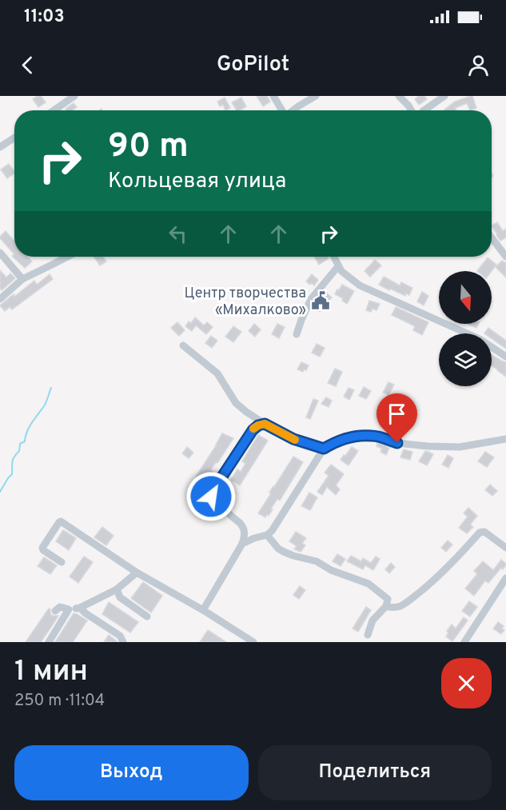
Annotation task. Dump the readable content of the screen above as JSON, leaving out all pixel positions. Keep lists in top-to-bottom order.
{
  "places": {
    "public building": ["Центр творчества «Михалково»"]
  },
  "north": "bottom",
  "page": {
    "status": "11:03",
    "header": "GoPilot",
    "turn": ["90 m", "Кольцевая улица"],
    "heading": ["1 мин", "250 m · 11:04"],
    "buttons": ["Выход", "Поделиться"]
  }
}
